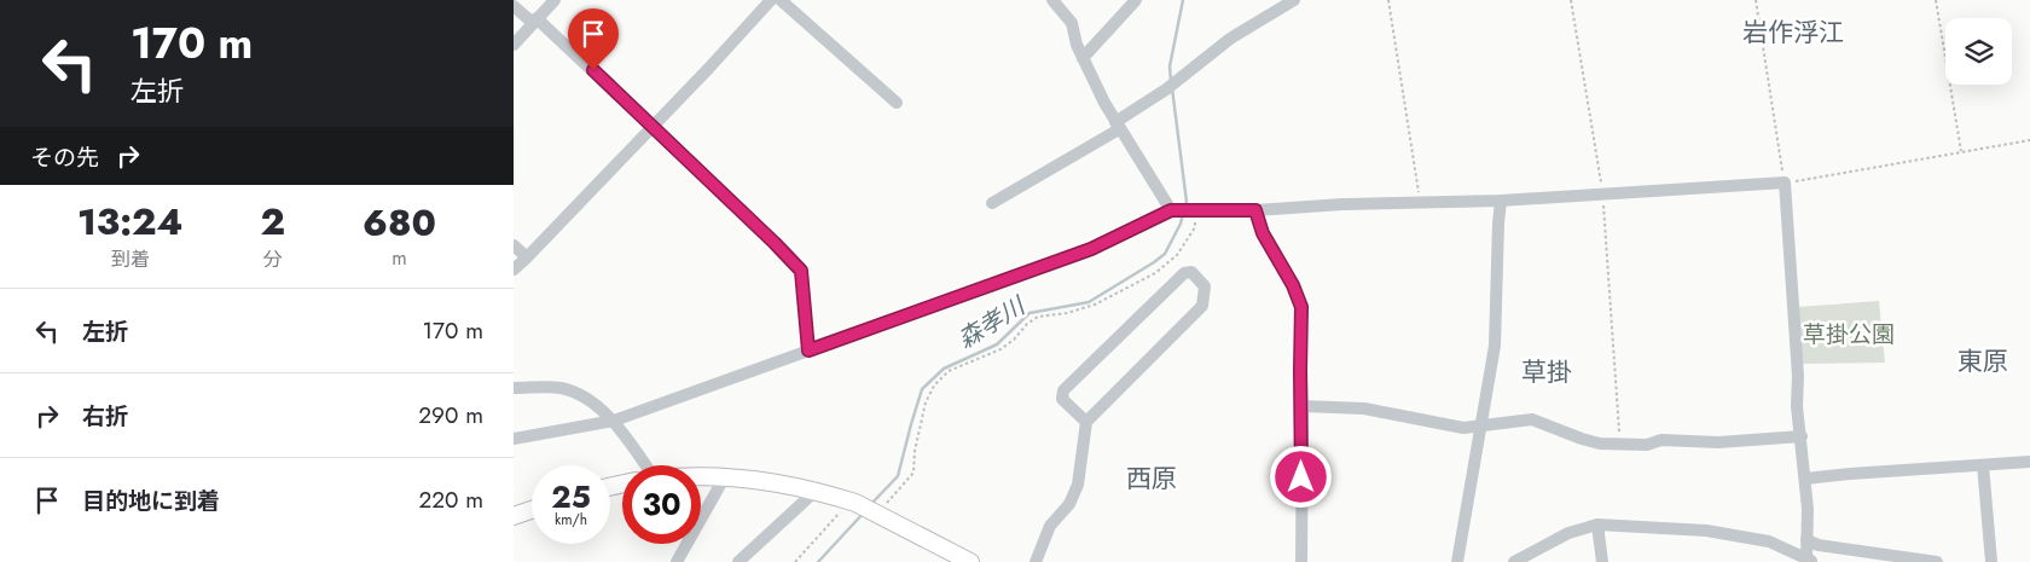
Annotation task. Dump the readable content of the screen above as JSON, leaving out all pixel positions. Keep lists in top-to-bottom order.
{
  "districts": [
    "岩作浮江",
    "東原",
    "草掛",
    "西原"
  ],
  "water": ["森孝川"],
  "parks": ["草掛公園"],
  "page": {
    "turn": ["170 m", "左折"],
    "then": "その先",
    "eta": [
      "13:24",
      "到着",
      "2",
      "分",
      "680",
      "m"
    ],
    "list": [
      {
        "name": "左折",
        "value": "170 m"
      },
      {
        "name": "右折",
        "value": "290 m"
      },
      {
        "name": "目的地に到着",
        "value": "220 m"
      }
    ],
    "speed": "25 km/h",
    "limit": "30"
  }
}
